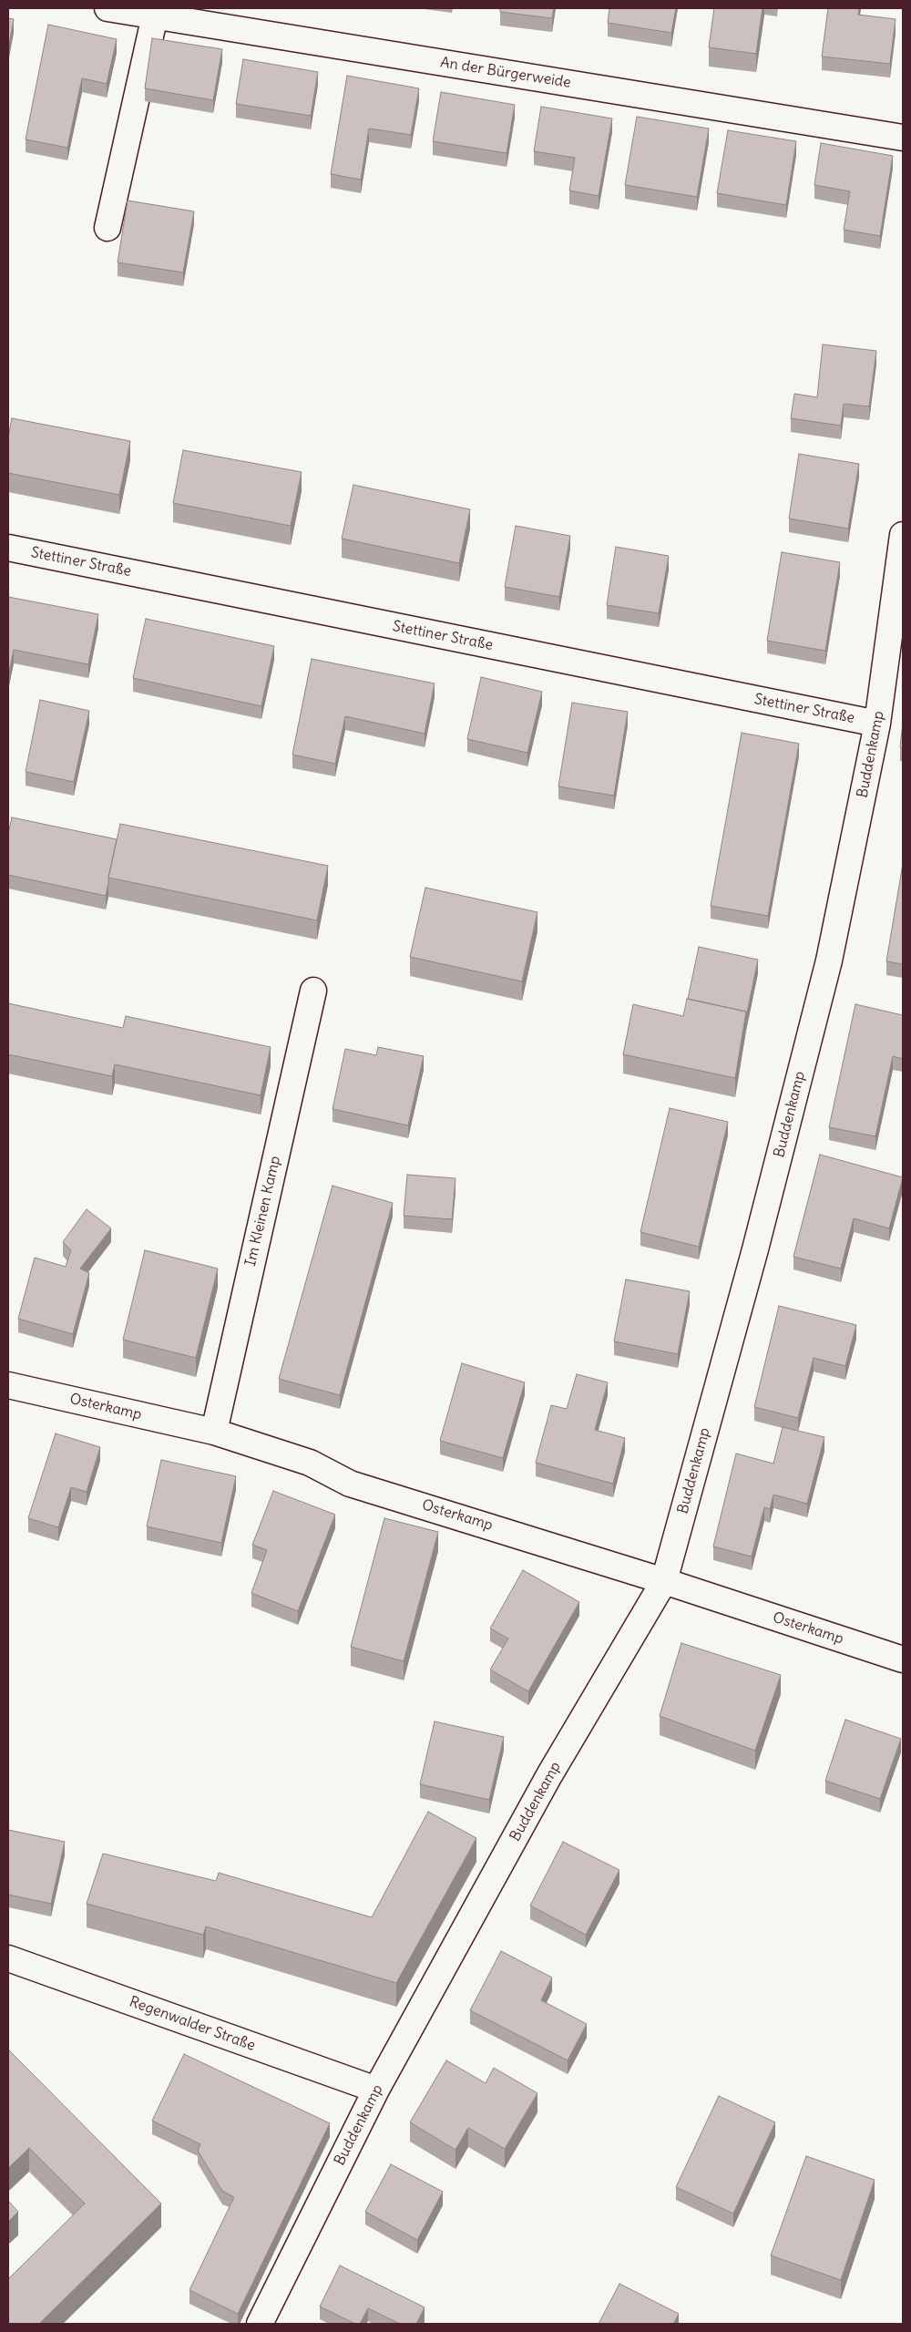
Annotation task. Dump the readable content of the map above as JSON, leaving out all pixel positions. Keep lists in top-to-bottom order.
{
  "streets": {
    "street": [
      "An der Bürgerweide",
      "Stettiner Straße",
      "Buddenkamp",
      "Im Kleinen Kamp",
      "Osterkamp",
      "Regenwalder Straße"
    ]
  },
  "crossings": [
    ["Stettiner Straße", "Buddenkamp"],
    ["Buddenkamp", "Osterkamp"],
    ["Buddenkamp", "Regenwalder Straße"],
    ["Im Kleinen Kamp", "Osterkamp"]
  ]
}
